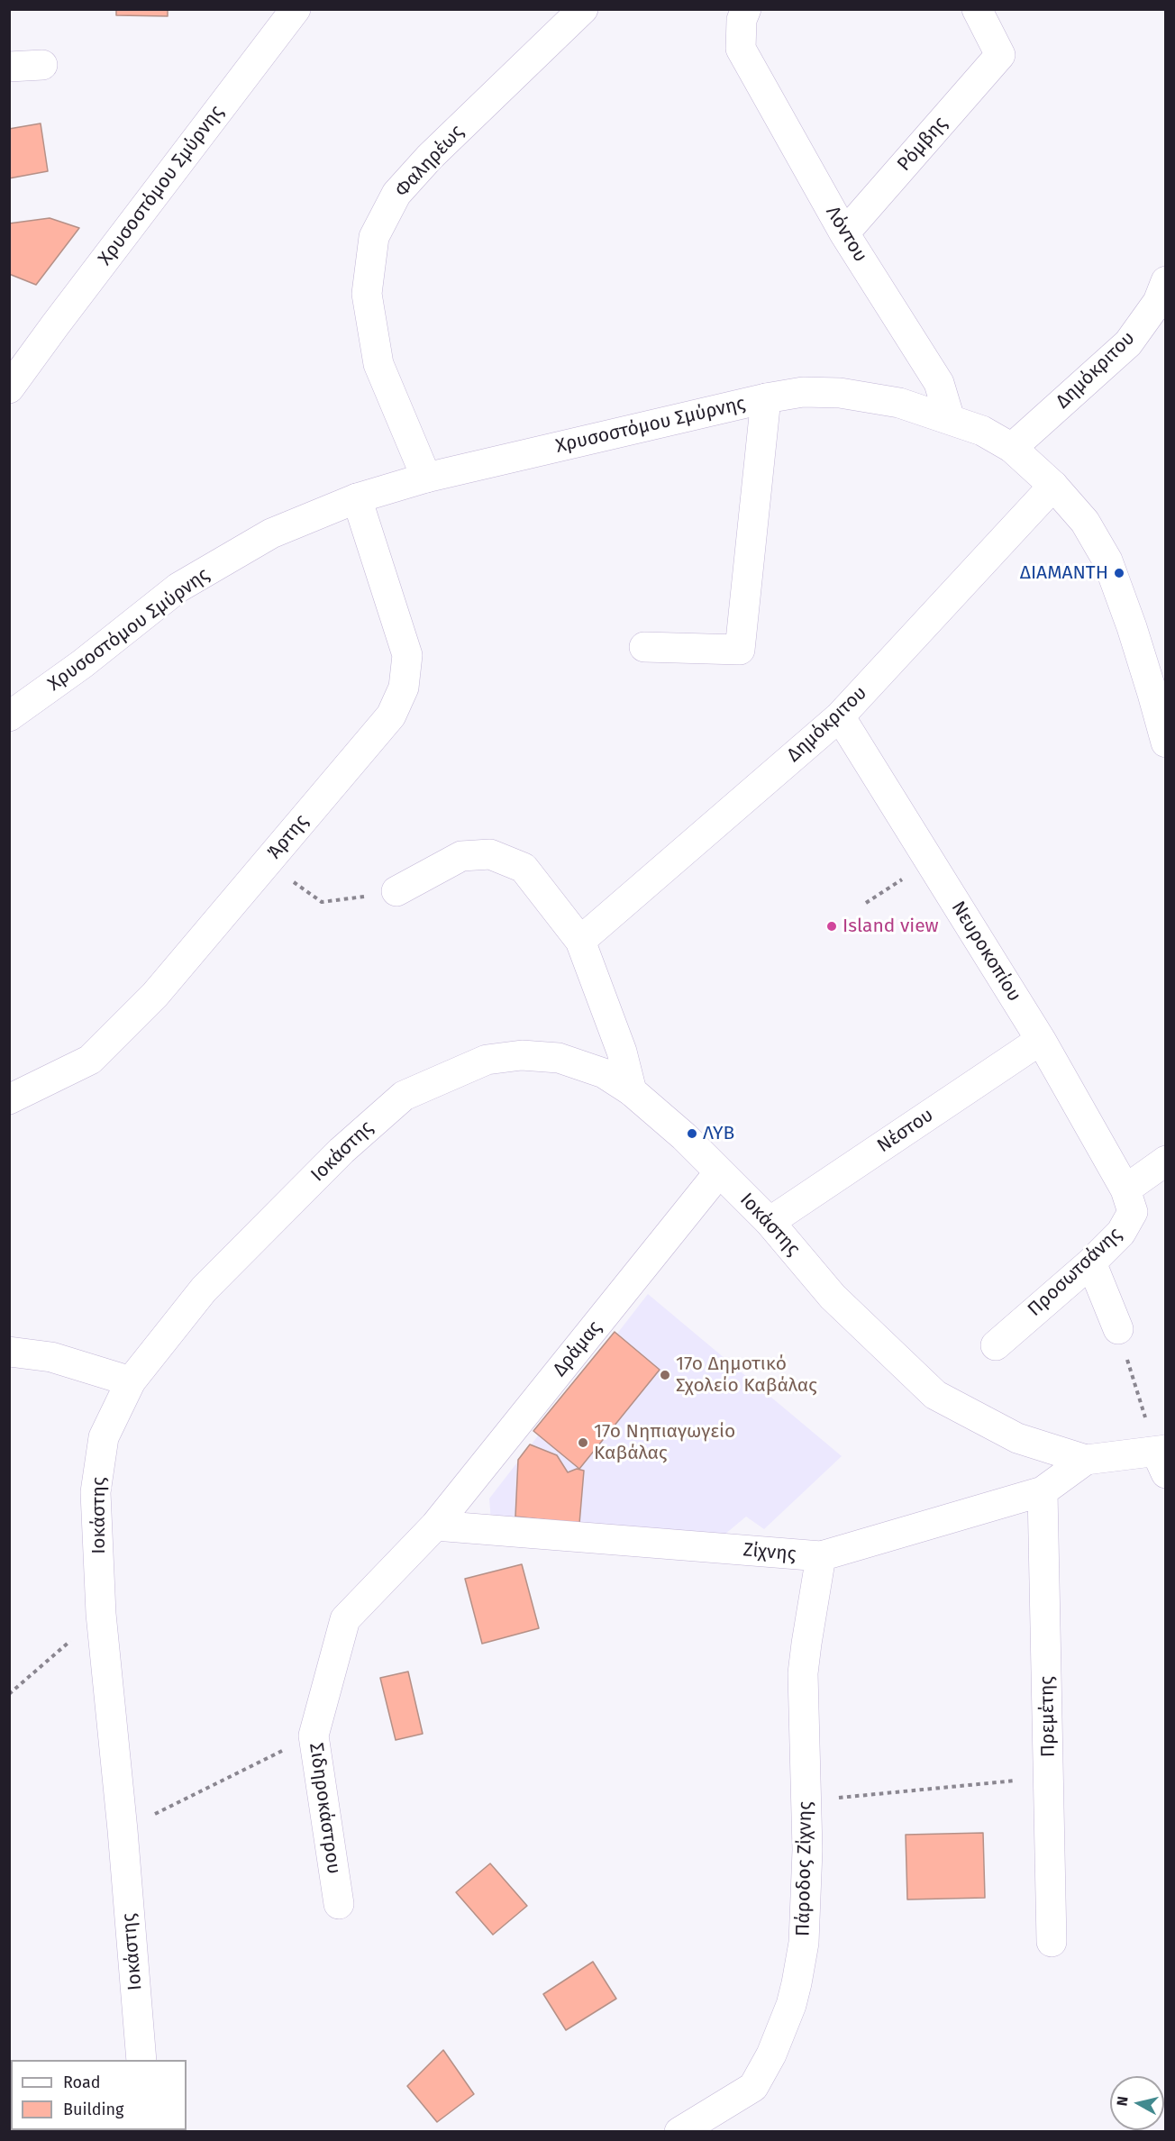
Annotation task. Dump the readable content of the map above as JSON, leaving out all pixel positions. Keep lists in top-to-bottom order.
{
  "streets": {
    "street": [
      "Ρόμβης",
      "Φαληρέως",
      "Χρυσοστόμου Σμύρνης",
      "Λόντου",
      "Δημόκριτου",
      "Άρτης",
      "Νευροκοπίου",
      "Νέστου",
      "Ιοκάστης",
      "Προσωτσάνης",
      "Δράμας",
      "Ζίχνης",
      "Πρεμέτης",
      "Σιδηροκάστρου",
      "Πάροδος Ζίχνης"
    ]
  },
  "crossings": [
    ["Ρόμβης", "Λόντου"],
    ["Φαληρέως", "Χρυσοστόμου Σμύρνης"],
    ["Χρυσοστόμου Σμύρνης", "Λόντου"],
    ["Χρυσοστόμου Σμύρνης", "Δημόκριτου"],
    ["Χρυσοστόμου Σμύρνης", "Άρτης"],
    ["Δημόκριτου", "Νευροκοπίου"],
    ["Νευροκοπίου", "Νέστου"],
    ["Νευροκοπίου", "Προσωτσάνης"],
    ["Νέστου", "Ιοκάστης"],
    ["Ιοκάστης", "Δράμας"],
    ["Ιοκάστης", "Ζίχνης"],
    ["Δράμας", "Ζίχνης"],
    ["Δράμας", "Σιδηροκάστρου"],
    ["Ζίχνης", "Πρεμέτης"],
    ["Ζίχνης", "Σιδηροκάστρου"],
    ["Ζίχνης", "Πάροδος Ζίχνης"]
  ],
  "places": [
    "ΔΙΑΜΑΝΤΗ",
    "Island view",
    "ΛΥΒ",
    "17ο Δημοτικό Σχολείο Καβάλας",
    "17ο Νηπιαγωγείο Καβάλας"
  ],
  "legend": ["Road", "Building"],
  "north": "left"
}
